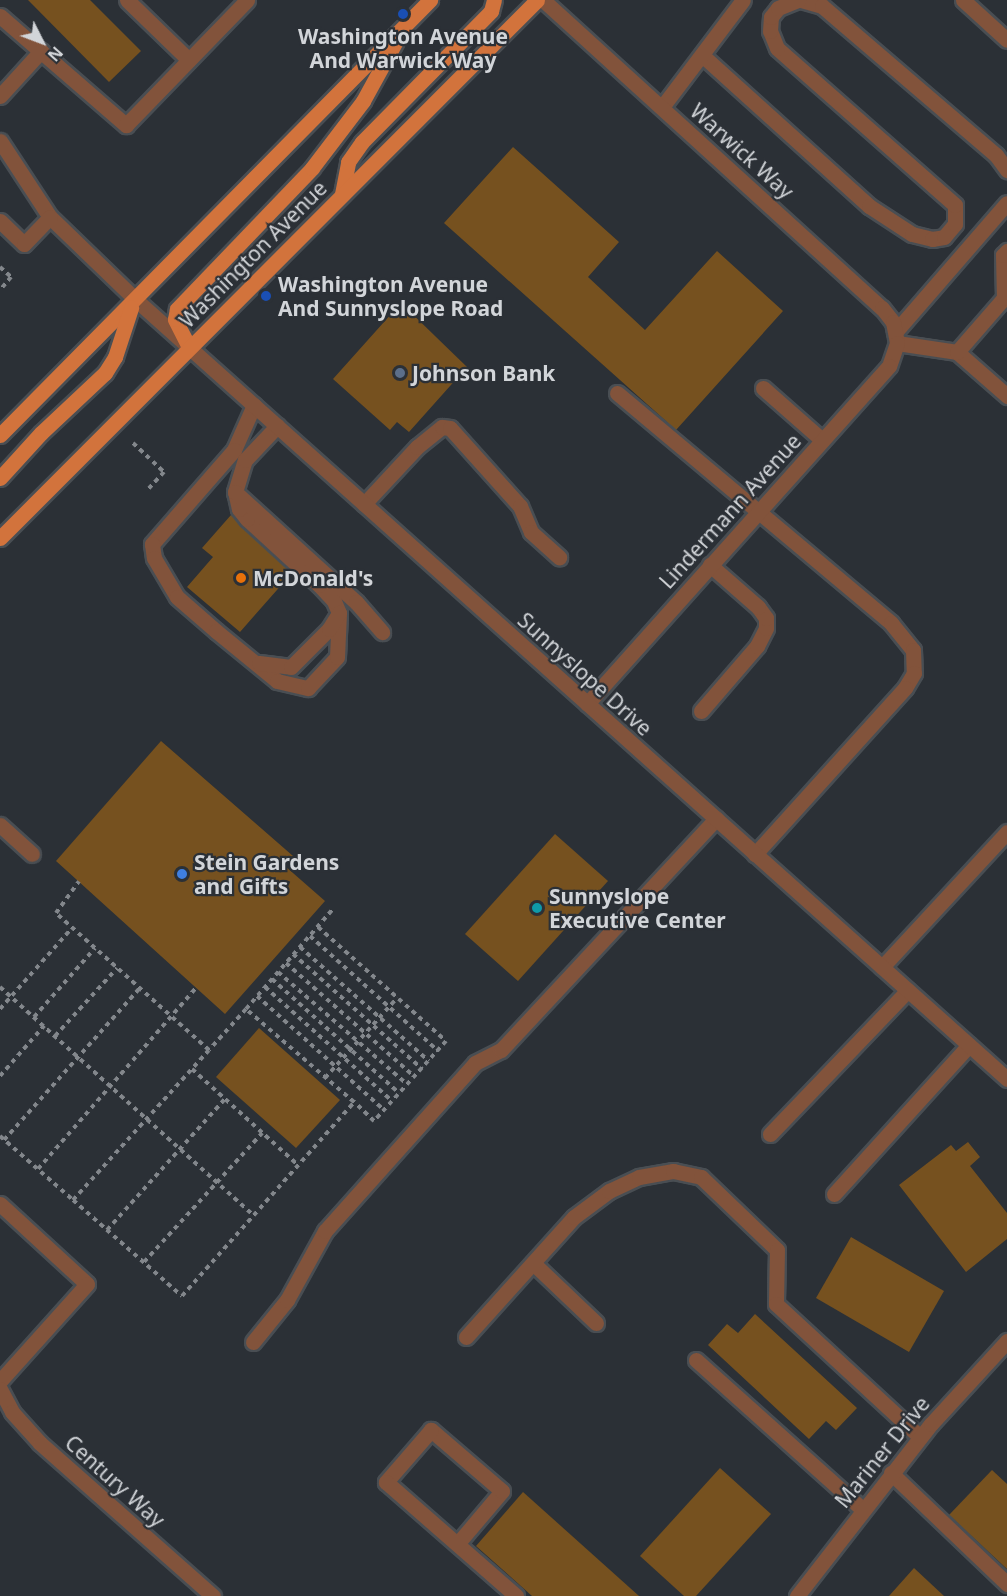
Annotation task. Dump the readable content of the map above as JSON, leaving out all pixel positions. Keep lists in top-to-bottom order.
{
  "streets": {
    "main road": ["Washington Avenue"],
    "street": [
      "Warwick Way",
      "Lindermann Avenue",
      "Sunnyslope Drive",
      "Mariner Drive",
      "Century Way"
    ]
  },
  "crossings": [
    ["Warwick Way", "Lindermann Avenue"],
    ["Washington Avenue", "Sunnyslope Drive"],
    ["Lindermann Avenue", "Sunnyslope Drive"]
  ],
  "places": [
    "Washington Avenue And Warwick Way",
    "Washington Avenue And Sunnyslope Road",
    "Johnson Bank",
    "McDonald's",
    "Stein Gardens and Gifts",
    "Sunnyslope Executive Center"
  ],
  "north": "bottom right"
}
